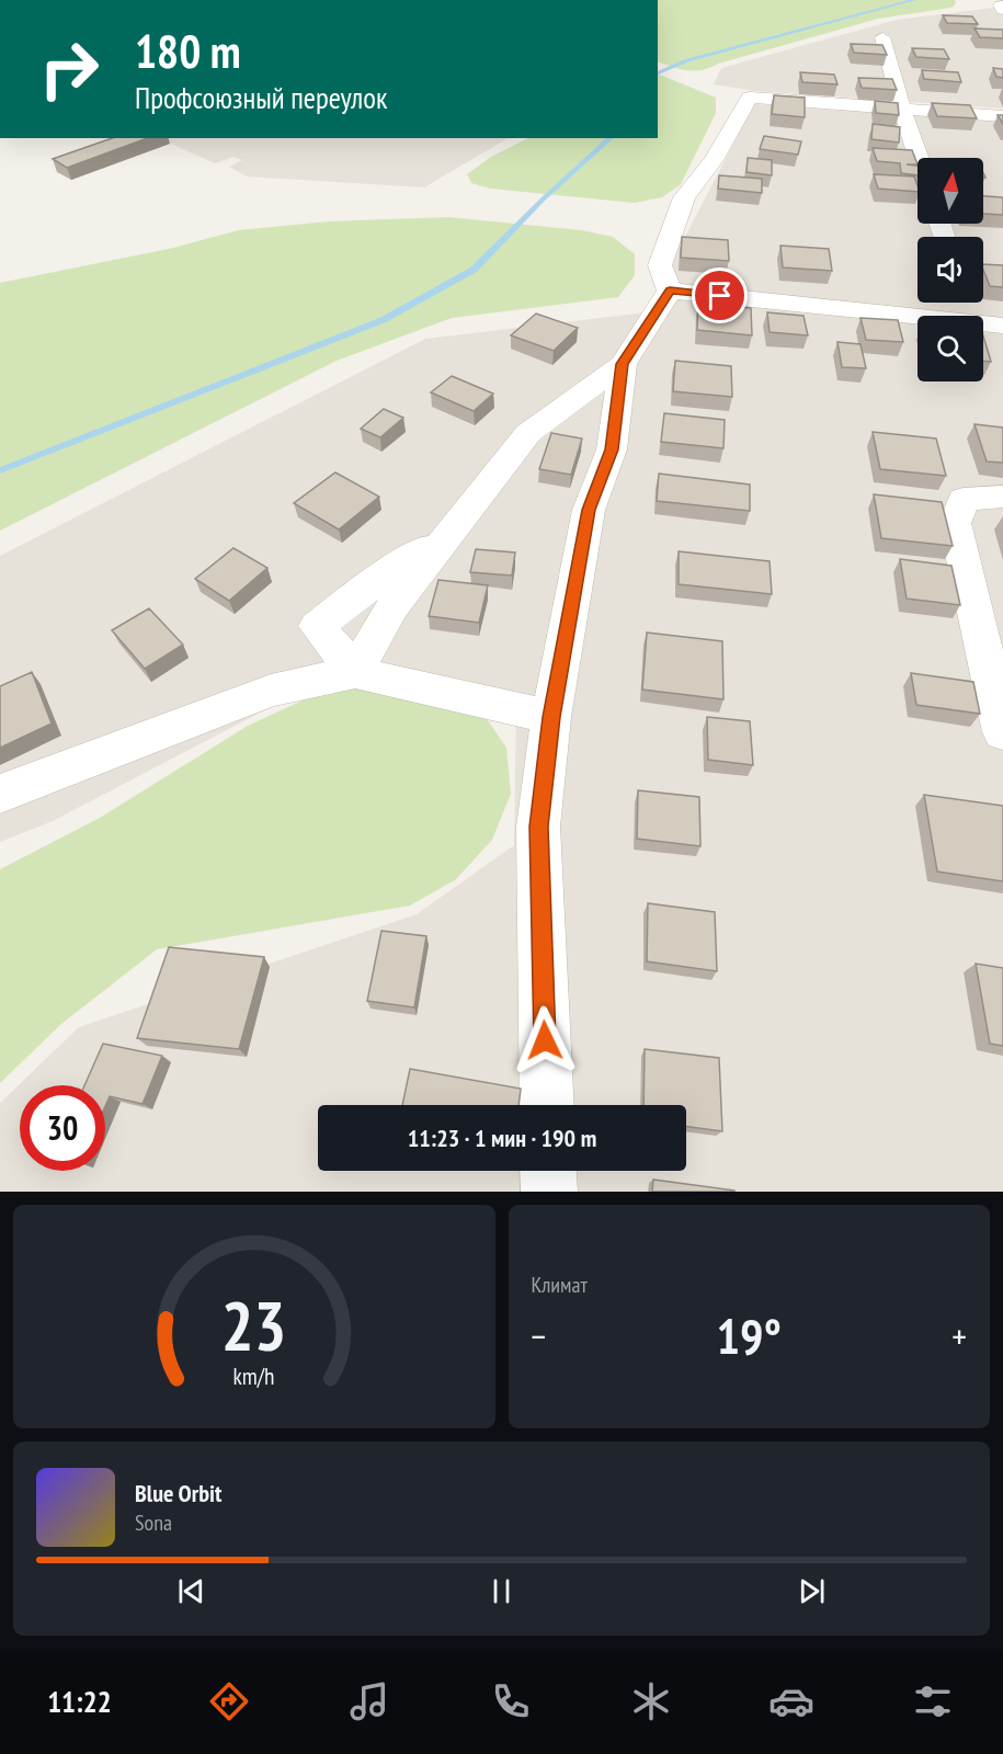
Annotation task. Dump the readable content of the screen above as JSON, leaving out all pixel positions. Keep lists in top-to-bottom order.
{
  "north": "top",
  "page": {
    "turn": ["180 m", "Профсоюзный переулок"],
    "limit": "30",
    "trip": "11:23 · 1 мин · 190 m",
    "tile": "Климат",
    "heat": ["−", "19°", "+"],
    "song": ["Blue Orbit", "Sona"],
    "tabs": "11:22",
    "gauge": ["23", "km/h"]
  }
}
